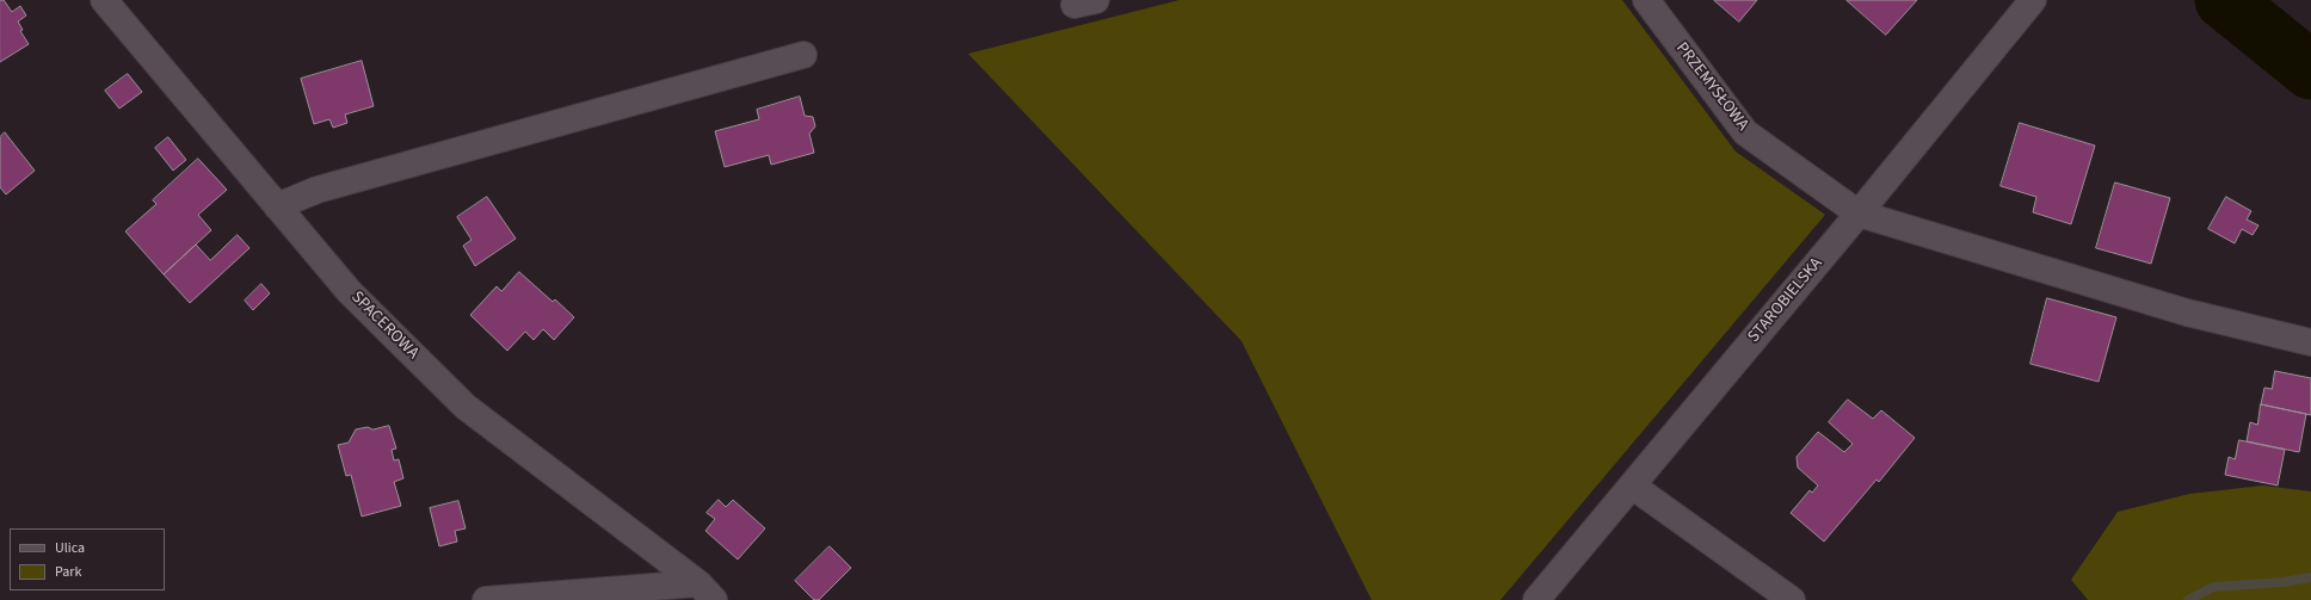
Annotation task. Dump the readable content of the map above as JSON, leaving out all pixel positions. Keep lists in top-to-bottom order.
{
  "streets": {
    "street": ["PRZEMYSŁOWA", "STAROBIELSKA", "SPACEROWA"]
  },
  "crossings": [
    ["PRZEMYSŁOWA", "STAROBIELSKA"]
  ],
  "legend": ["Ulica", "Park"]
}
